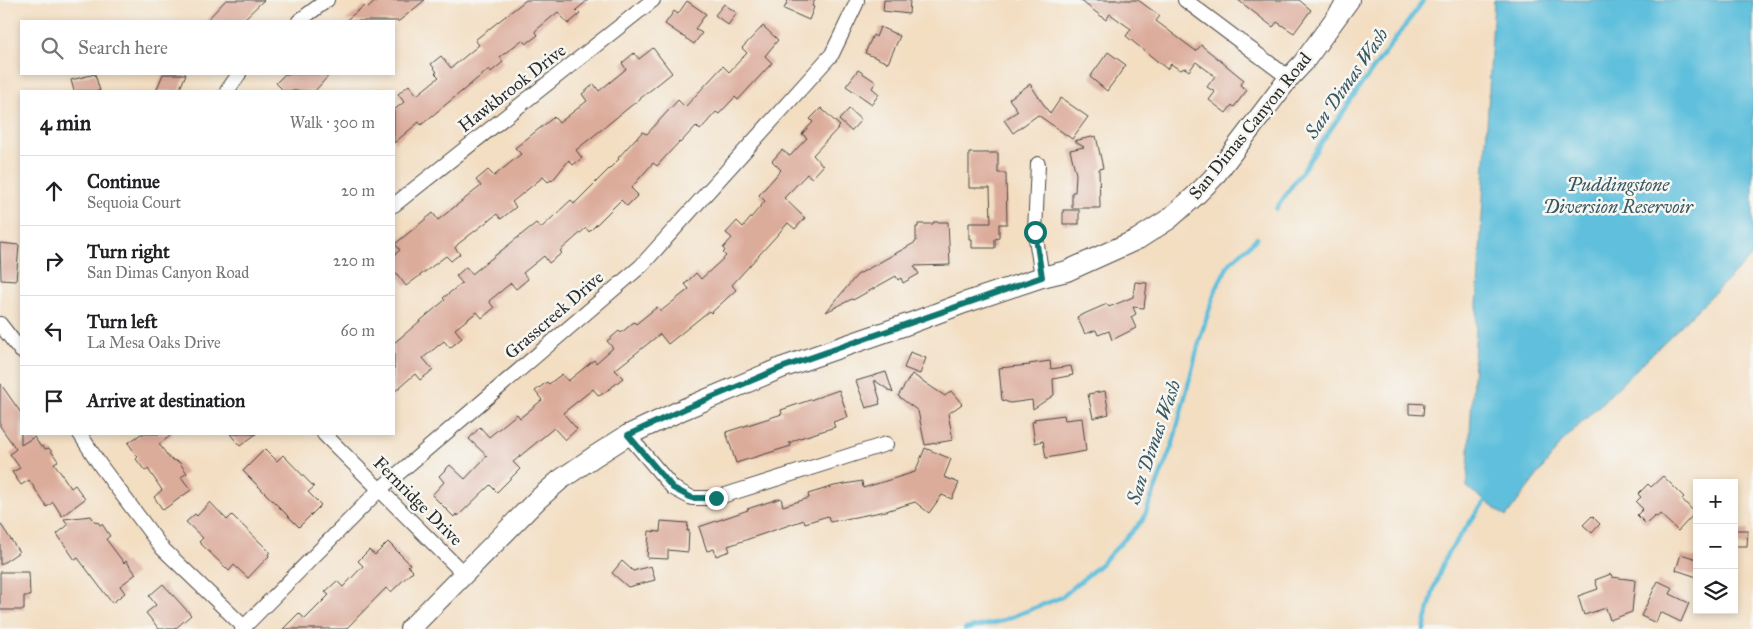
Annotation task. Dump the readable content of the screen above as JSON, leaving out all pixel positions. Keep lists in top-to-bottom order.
{
  "streets": {
    "street": [
      "Hawkbrook Drive",
      "San Dimas Canyon Road",
      "Grasscreek Drive",
      "Fernridge Drive"
    ]
  },
  "crossings": [
    ["San Dimas Canyon Road", "Fernridge Drive"],
    ["Grasscreek Drive", "Fernridge Drive"]
  ],
  "water": ["San Dimas Wash", "Puddingstone Diversion Reservoir"],
  "page": {
    "search": "Search here",
    "heading": ["4 min", "Walk · 300 m"],
    "list": [
      ["Continue", "Sequoia Court", "20 m"],
      ["Turn right", "San Dimas Canyon Road", "220 m"],
      ["Turn left", "La Mesa Oaks Drive", "60 m"],
      "Arrive at destination"
    ],
    "map_buttons": ["+", "−"]
  }
}
